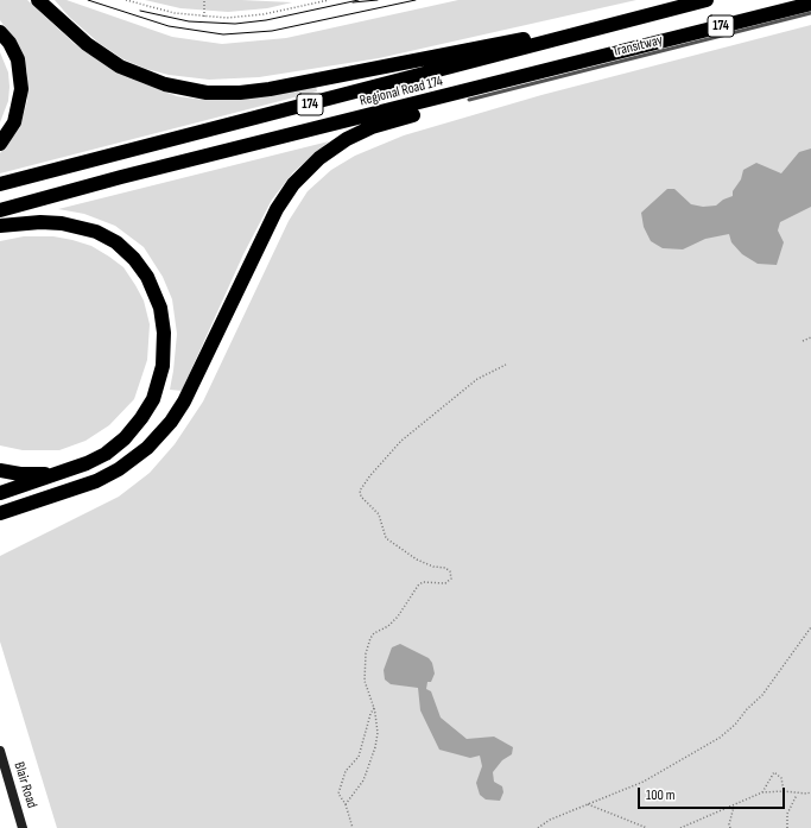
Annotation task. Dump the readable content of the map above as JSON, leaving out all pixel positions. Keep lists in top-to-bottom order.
{
  "streets": {
    "highway": ["174", "Regional Road 174"],
    "main road": ["Blair Road"],
    "lane": ["Transitway"]
  },
  "scale_bar": "100 m"
}
